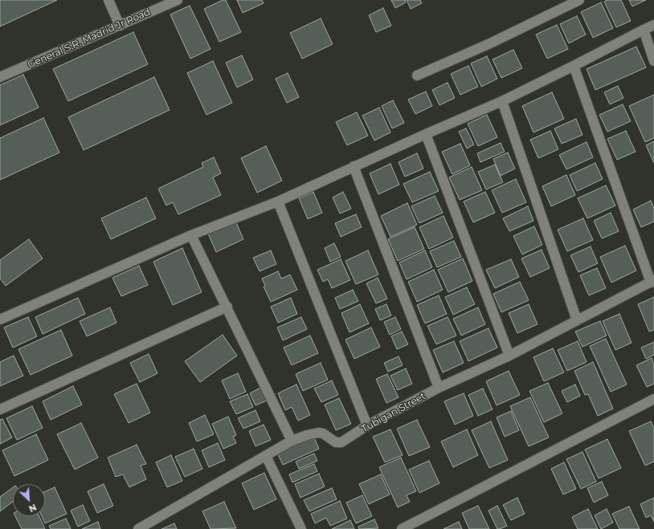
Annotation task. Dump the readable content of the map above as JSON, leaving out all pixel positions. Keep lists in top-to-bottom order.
{
  "streets": {
    "street": ["General S.R. Madrid Jr Road", "Tubigan Street"]
  },
  "north": "bottom right"
}
